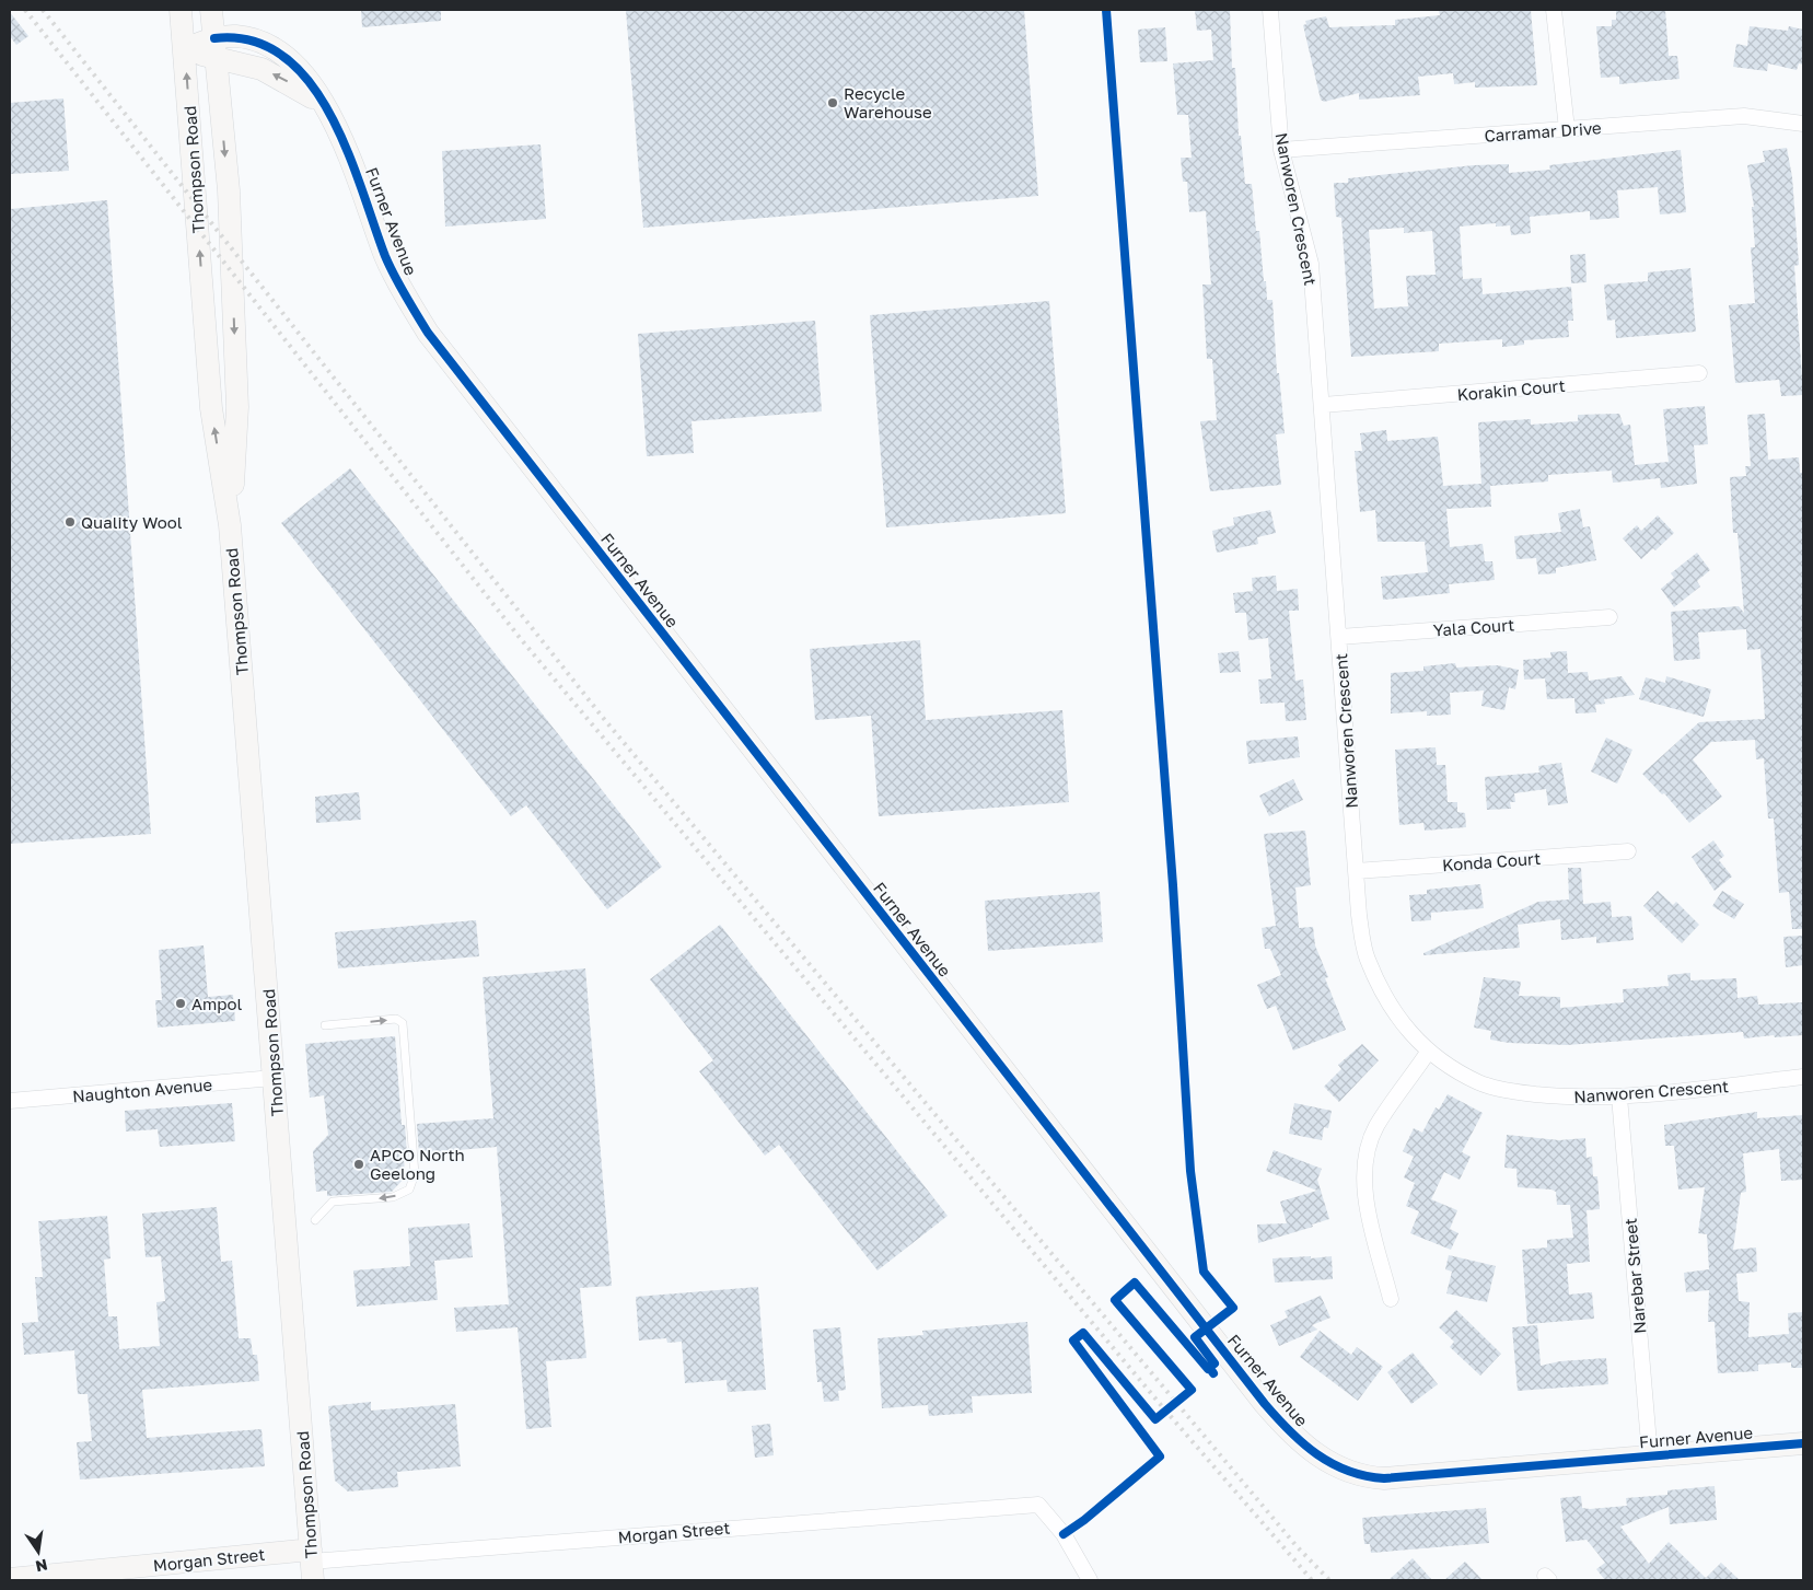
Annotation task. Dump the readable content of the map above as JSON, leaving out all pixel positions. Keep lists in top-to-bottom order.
{
  "streets": {
    "main road": ["Thompson Road", "Furner Avenue", "Morgan Street"],
    "street": [
      "Carramar Drive",
      "Nanworen Crescent",
      "Korakin Court",
      "Yala Court",
      "Konda Court",
      "Naughton Avenue",
      "Narebar Street"
    ]
  },
  "crossings": [
    ["Carramar Drive", "Nanworen Crescent"],
    ["Thompson Road", "Furner Avenue"],
    ["Thompson Road", "Naughton Avenue"],
    ["Thompson Road", "Morgan Street"],
    ["Nanworen Crescent", "Korakin Court"],
    ["Nanworen Crescent", "Yala Court"],
    ["Nanworen Crescent", "Konda Court"],
    ["Nanworen Crescent", "Narebar Street"],
    ["Furner Avenue", "Narebar Street"]
  ],
  "places": [
    "Recycle Warehouse",
    "Quality Wool",
    "Ampol",
    "APCO North Geelong"
  ],
  "north": "bottom"
}
